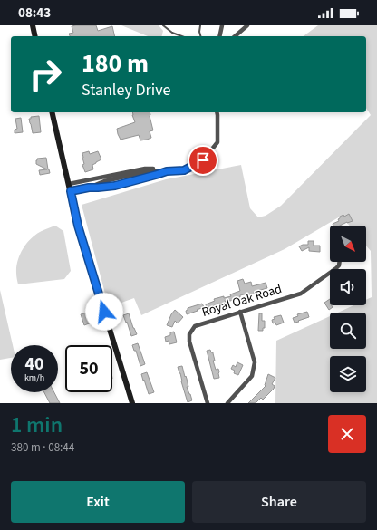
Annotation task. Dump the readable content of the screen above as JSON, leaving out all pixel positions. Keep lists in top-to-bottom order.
{
  "streets": {
    "street": ["Royal Oak Road"]
  },
  "north": "bottom right",
  "page": {
    "status": "08:43",
    "turn": ["180 m", "Stanley Drive"],
    "speed": "40 km/h",
    "limit": "50",
    "heading": ["1 min", "380 m · 08:44"],
    "buttons": ["Exit", "Share"]
  }
}
